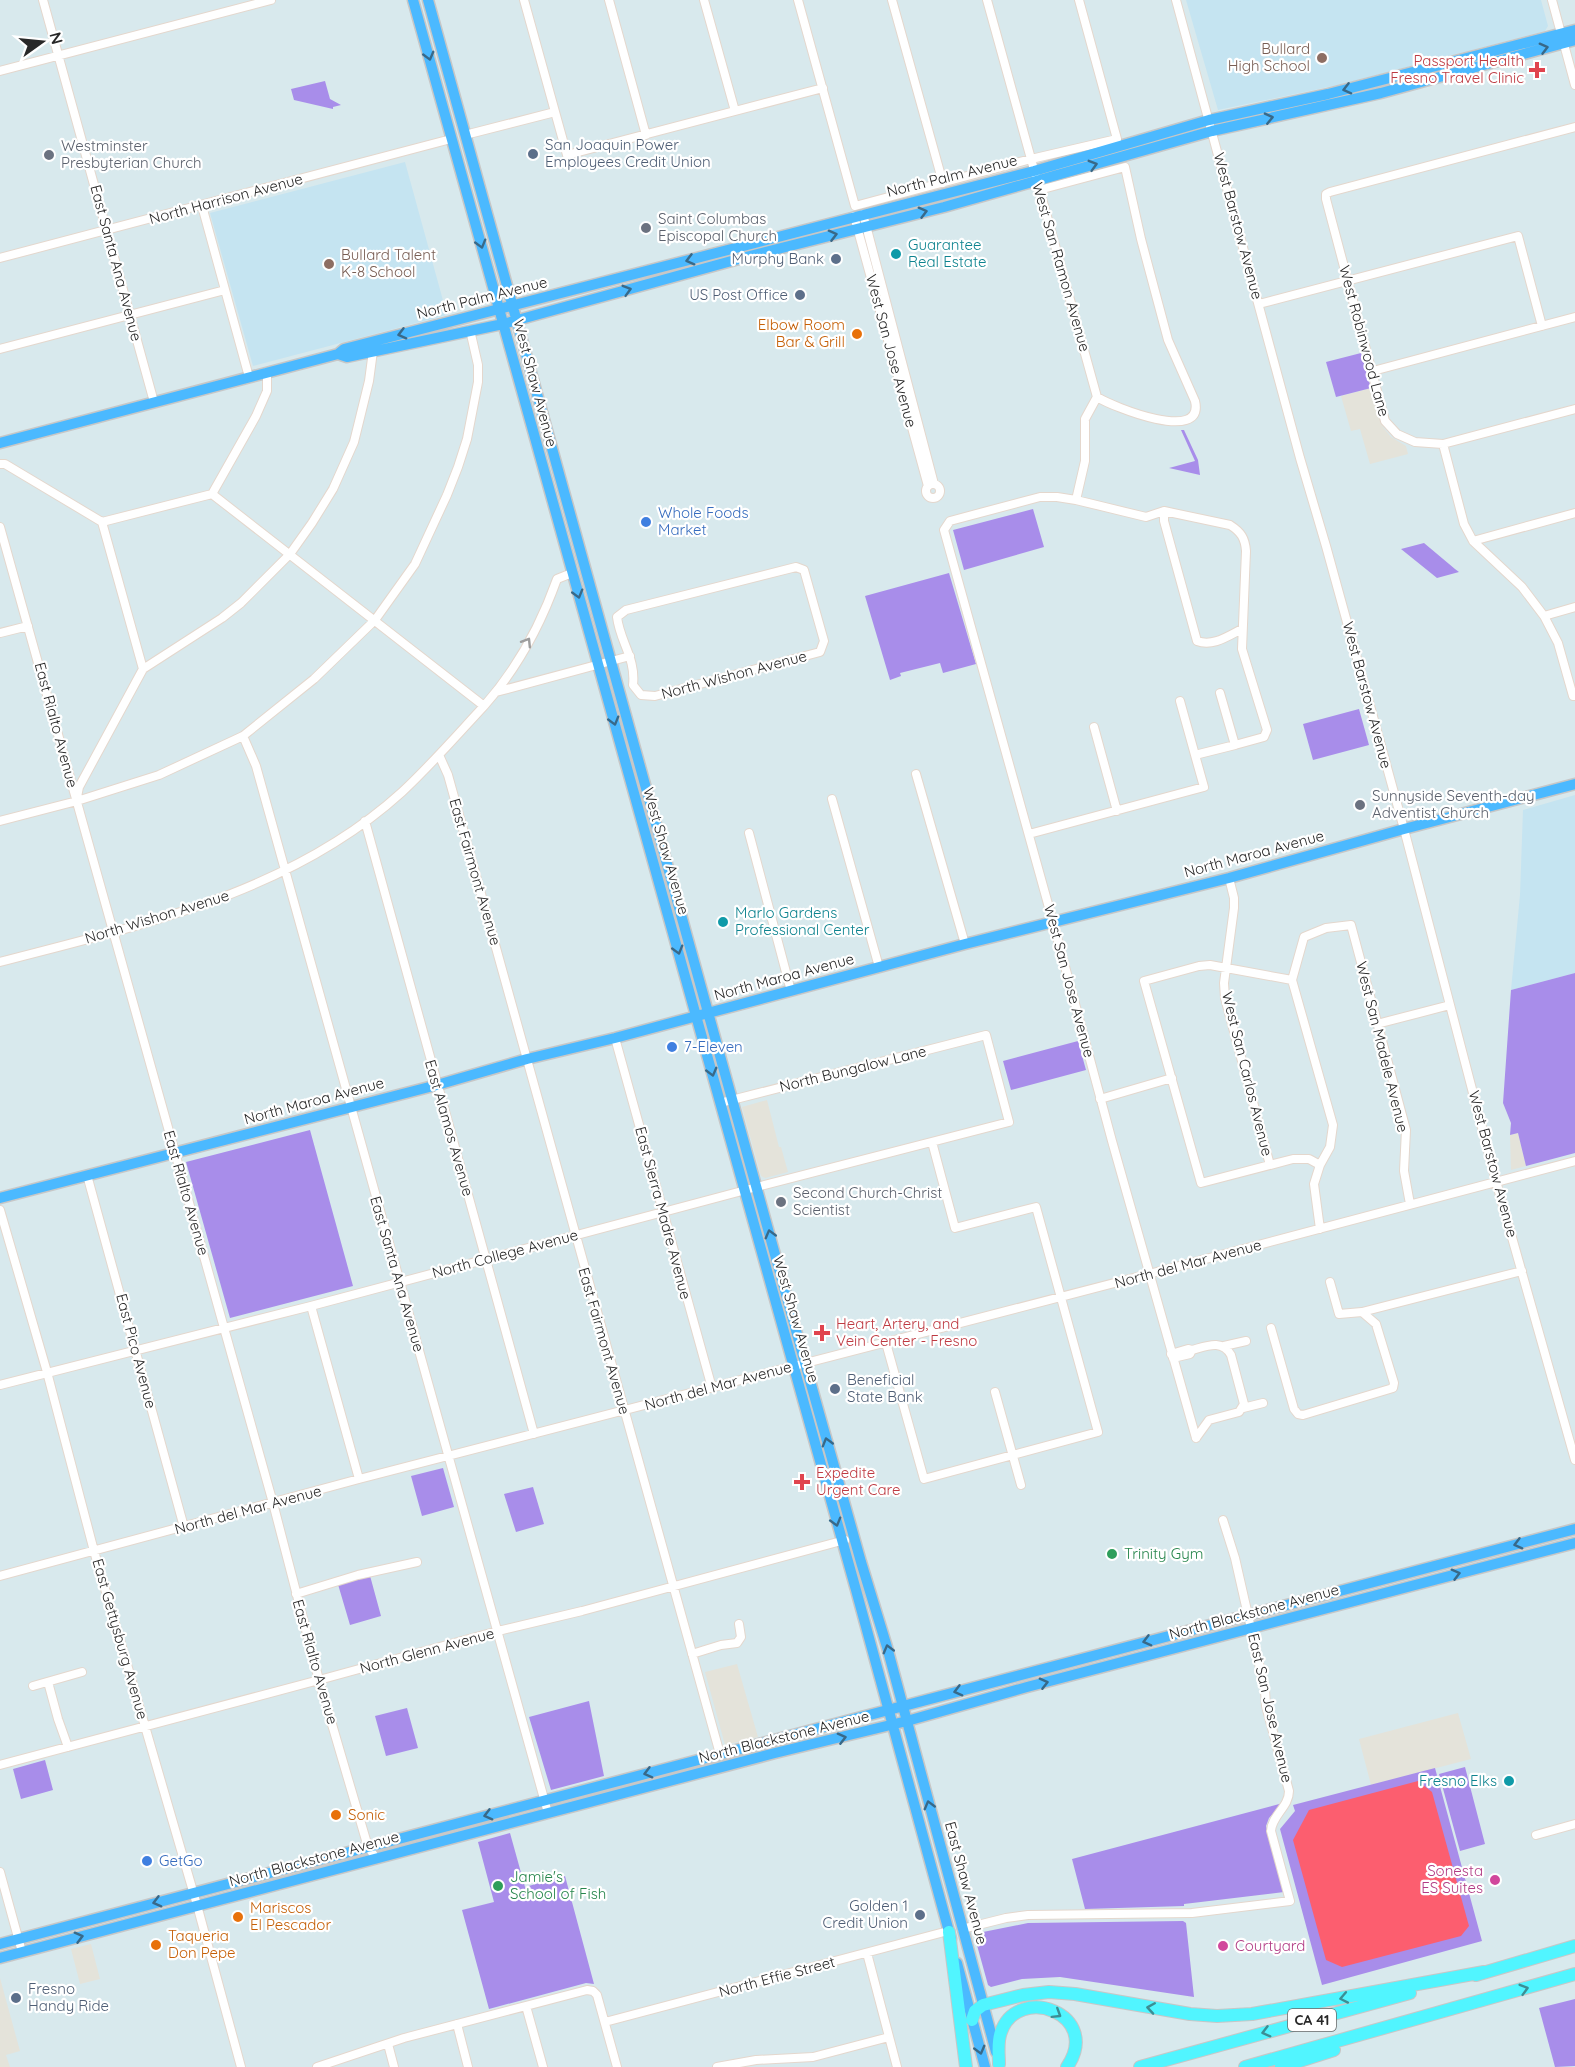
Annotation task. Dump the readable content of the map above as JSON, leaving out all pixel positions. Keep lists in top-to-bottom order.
{
  "streets": {
    "highway": ["CA 41"],
    "main road": [
      "North Palm Avenue",
      "West Shaw Avenue",
      "North Maroa Avenue",
      "North Blackstone Avenue",
      "East Shaw Avenue"
    ],
    "street": [
      "North Harrison Avenue",
      "West Barstow Avenue",
      "East Santa Ana Avenue",
      "West San Ramon Avenue",
      "West Robinwood Lane",
      "West San Jose Avenue",
      "North Wishon Avenue",
      "East Rialto Avenue",
      "East Fairmont Avenue",
      "West San Madele Avenue",
      "North Bungalow Lane",
      "West San Carlos Avenue",
      "East Alamos Avenue",
      "East Sierra Madre Avenue",
      "North College Avenue",
      "North del Mar Avenue",
      "East Pico Avenue",
      "East Gettysburg Avenue",
      "North Glenn Avenue",
      "East San Jose Avenue",
      "North Effie Street"
    ]
  },
  "crossings": [
    ["North Palm Avenue", "West Barstow Avenue"],
    ["North Palm Avenue", "East Santa Ana Avenue"],
    ["North Palm Avenue", "West San Ramon Avenue"],
    ["North Palm Avenue", "West Shaw Avenue"],
    ["North Harrison Avenue", "East Santa Ana Avenue"],
    ["North Harrison Avenue", "West Shaw Avenue"],
    ["West Barstow Avenue", "North Maroa Avenue"],
    ["West Barstow Avenue", "North del Mar Avenue"],
    ["East Santa Ana Avenue", "North Wishon Avenue"],
    ["East Santa Ana Avenue", "North Maroa Avenue"],
    ["East Santa Ana Avenue", "North College Avenue"],
    ["East Santa Ana Avenue", "North del Mar Avenue"],
    ["East Santa Ana Avenue", "North Blackstone Avenue"],
    ["East Santa Ana Avenue", "North Glenn Avenue"],
    ["West San Jose Avenue", "North Maroa Avenue"],
    ["West San Jose Avenue", "North del Mar Avenue"],
    ["West Shaw Avenue", "North Wishon Avenue"],
    ["West Shaw Avenue", "North Maroa Avenue"],
    ["West Shaw Avenue", "North Bungalow Lane"],
    ["West Shaw Avenue", "North College Avenue"],
    ["West Shaw Avenue", "North del Mar Avenue"],
    ["West Shaw Avenue", "North Blackstone Avenue"],
    ["West Shaw Avenue", "North Glenn Avenue"],
    ["West Shaw Avenue", "East Shaw Avenue"],
    ["North Wishon Avenue", "East Rialto Avenue"],
    ["North Wishon Avenue", "East Fairmont Avenue"],
    ["North Wishon Avenue", "East Alamos Avenue"],
    ["East Rialto Avenue", "North Maroa Avenue"],
    ["East Rialto Avenue", "North College Avenue"],
    ["East Rialto Avenue", "North del Mar Avenue"],
    ["East Rialto Avenue", "North Blackstone Avenue"],
    ["East Rialto Avenue", "North Glenn Avenue"],
    ["North Maroa Avenue", "East Fairmont Avenue"],
    ["North Maroa Avenue", "West San Carlos Avenue"],
    ["North Maroa Avenue", "East Alamos Avenue"],
    ["North Maroa Avenue", "East Sierra Madre Avenue"],
    ["North Maroa Avenue", "East Pico Avenue"],
    ["East Fairmont Avenue", "North College Avenue"],
    ["East Fairmont Avenue", "North del Mar Avenue"],
    ["East Fairmont Avenue", "North Blackstone Avenue"],
    ["East Fairmont Avenue", "North Glenn Avenue"],
    ["West San Madele Avenue", "North del Mar Avenue"],
    ["North Bungalow Lane", "North College Avenue"],
    ["East Alamos Avenue", "North College Avenue"],
    ["East Alamos Avenue", "North del Mar Avenue"],
    ["East Sierra Madre Avenue", "North College Avenue"],
    ["East Sierra Madre Avenue", "North del Mar Avenue"],
    ["North College Avenue", "East Pico Avenue"],
    ["North College Avenue", "East Gettysburg Avenue"],
    ["North del Mar Avenue", "East Pico Avenue"],
    ["North del Mar Avenue", "East Gettysburg Avenue"],
    ["North Blackstone Avenue", "East Gettysburg Avenue"],
    ["North Blackstone Avenue", "East San Jose Avenue"],
    ["North Blackstone Avenue", "East Shaw Avenue"],
    ["East Gettysburg Avenue", "North Glenn Avenue"],
    ["East San Jose Avenue", "East Shaw Avenue"],
    ["East Shaw Avenue", "North Effie Street"]
  ],
  "places": {
    "other": [
      "Bullard High School",
      "San Joaquin Power Employees Credit Union",
      "Westminster Presbyterian Church",
      "Saint Columbas Episcopal Church",
      "Guarantee Real Estate",
      "Murphy Bank",
      "Bullard Talent K-8 School",
      "US Post Office",
      "Elbow Room Bar & Grill",
      "Whole Foods Market",
      "Sunnyside Seventh-day Adventist Church",
      "Marlo Gardens Professional Center",
      "7-Eleven",
      "Second Church-Christ Scientist",
      "Beneficial State Bank",
      "Trinity Gym",
      "Fresno Elks",
      "Sonic",
      "GetGo",
      "Sonesta ES Suites",
      "Jamie's School of Fish",
      "Golden 1 Credit Union",
      "Mariscos El Pescador",
      "Taqueria Don Pepe",
      "Courtyard",
      "Fresno Handy Ride"
    ],
    "health": ["Passport Health Fresno Travel Clinic", "Heart, Artery, and Vein Center - Fresno", "Expedite Urgent Care"]
  },
  "north": "right"
}
